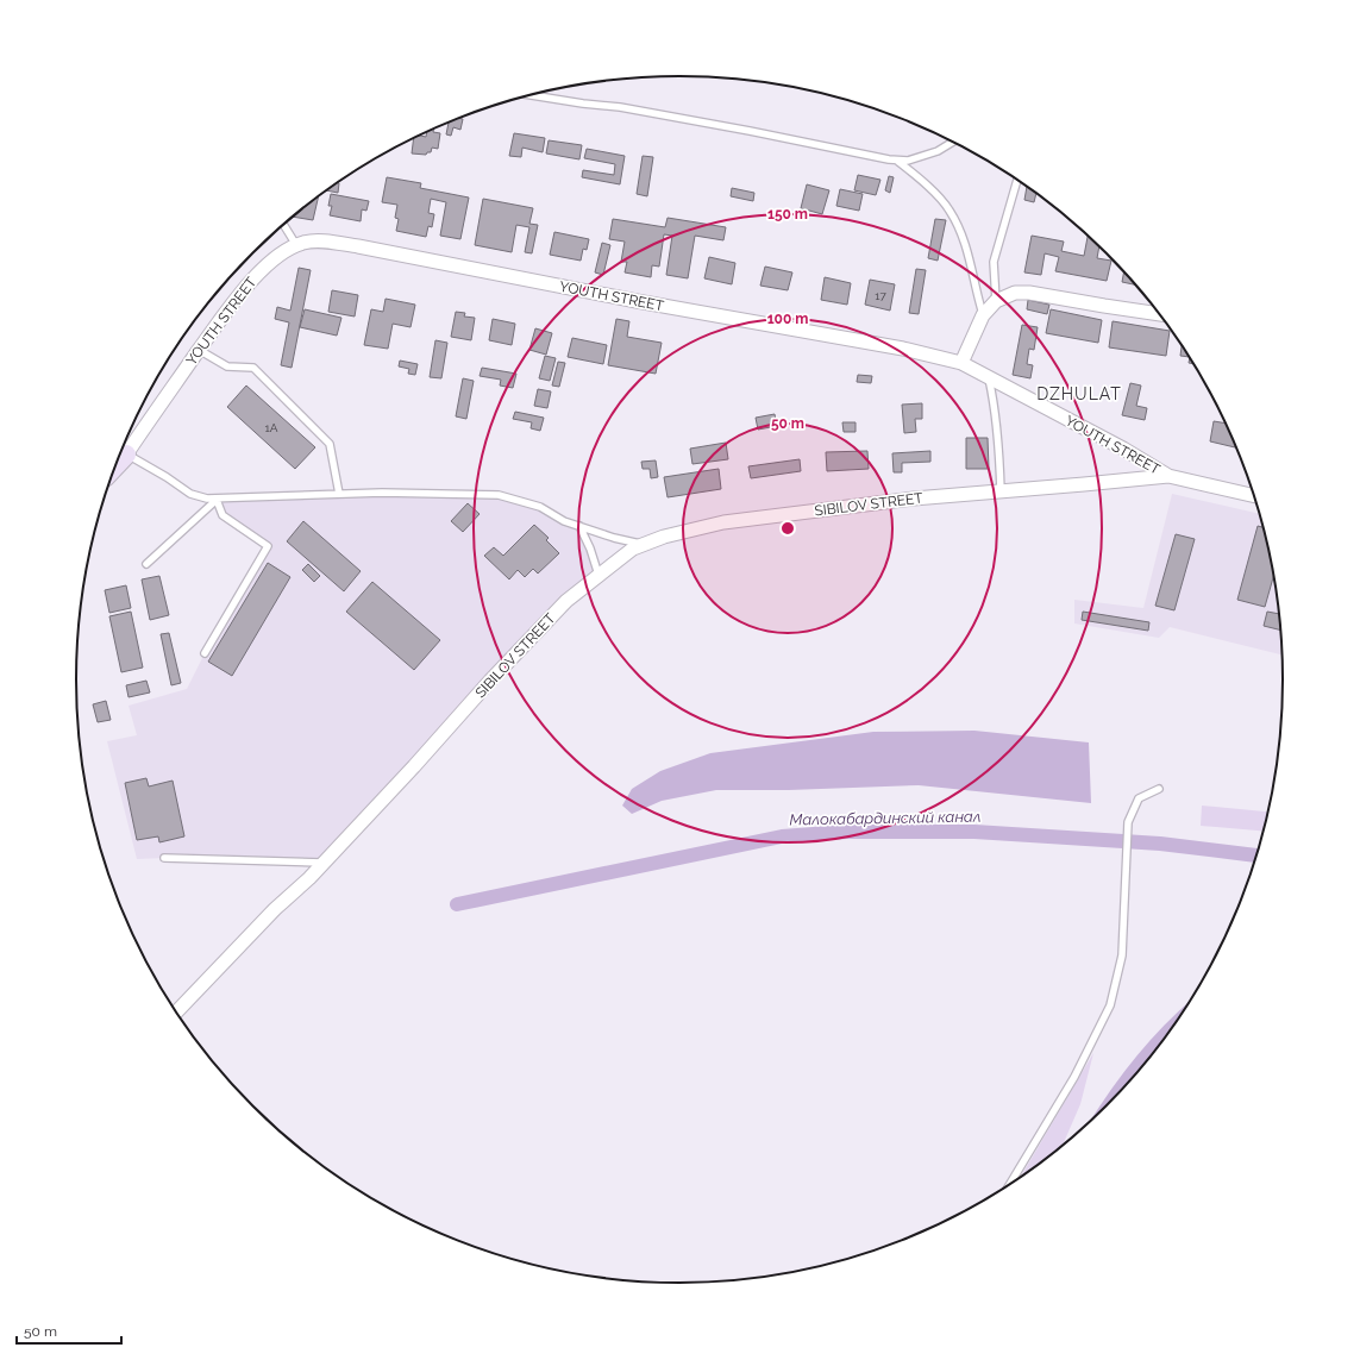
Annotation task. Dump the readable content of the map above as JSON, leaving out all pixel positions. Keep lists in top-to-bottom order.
{
  "streets": {
    "street": ["YOUTH STREET", "SIBILOV STREET"]
  },
  "crossings": [
    ["YOUTH STREET", "SIBILOV STREET"]
  ],
  "districts": ["DZHULAT"],
  "water": ["Малокабардинский канал"],
  "house_numbers": ["17", "1А"],
  "scale_bar": "50 m",
  "rings": ["150 m", "100 m", "50 m"]
}
